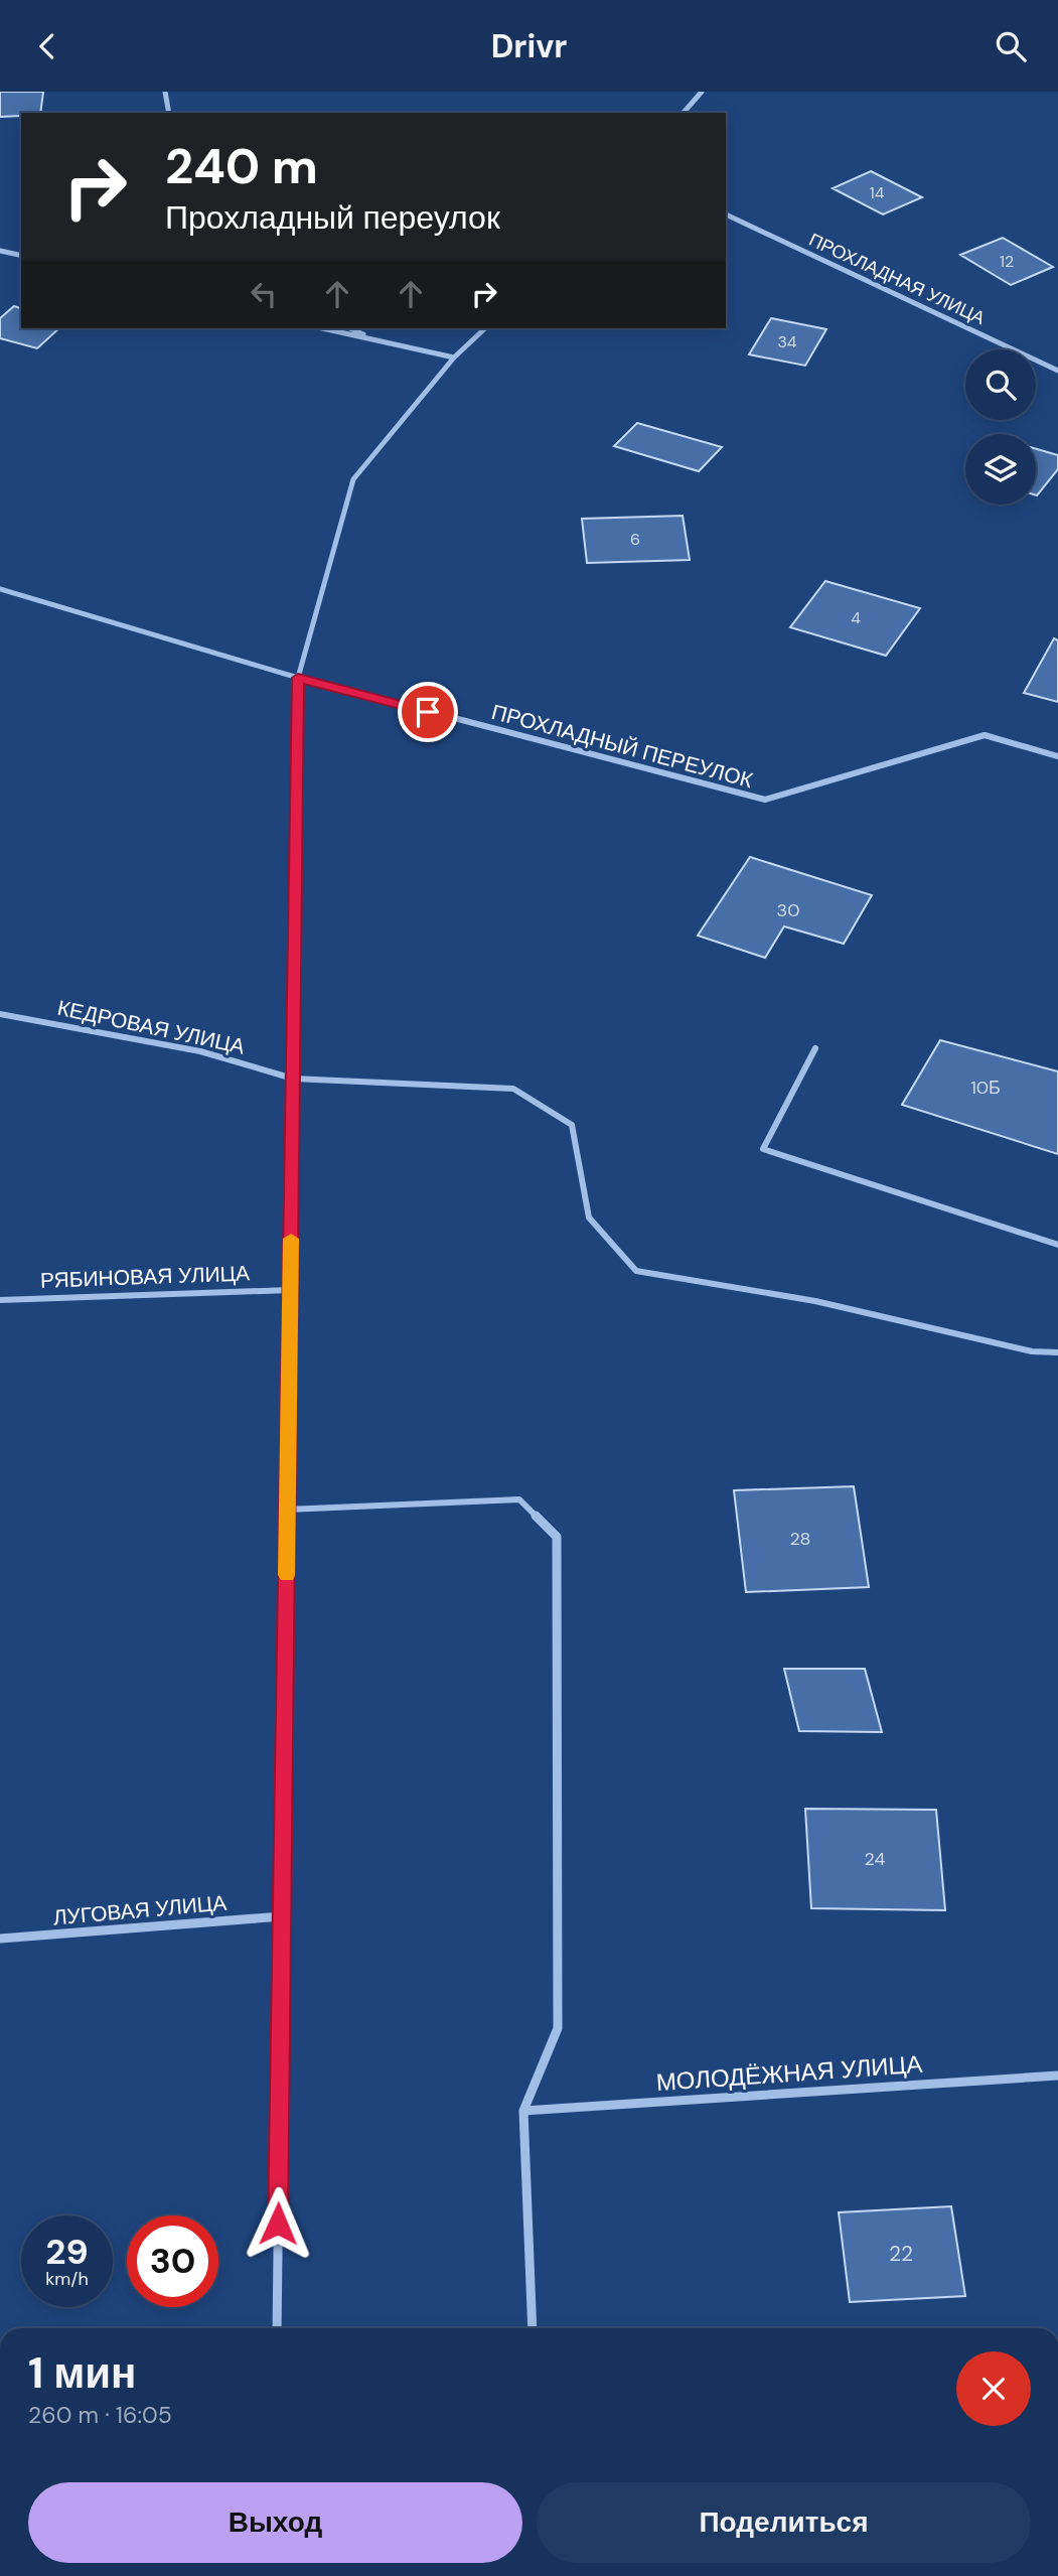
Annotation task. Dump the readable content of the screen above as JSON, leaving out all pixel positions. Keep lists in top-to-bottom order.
{
  "streets": {
    "street": [
      "ПРОХЛАДНАЯ УЛИЦА",
      "ПРОХЛАДНЫЙ ПЕРЕУЛОК",
      "КЕДРОВАЯ УЛИЦА",
      "РЯБИНОВАЯ УЛИЦА",
      "ЛУГОВАЯ УЛИЦА",
      "МОЛОДЁЖНАЯ УЛИЦА"
    ]
  },
  "house_numbers": [
    "14",
    "12",
    "34",
    "6",
    "4",
    "30",
    "10Б",
    "28",
    "24",
    "22"
  ],
  "page": {
    "header": "Drivr",
    "turn": ["240 m", "Прохладный переулок"],
    "speed": "29 km/h",
    "limit": "30",
    "heading": ["1 мин", "260 m · 16:05"],
    "buttons": ["Выход", "Поделиться"]
  }
}
